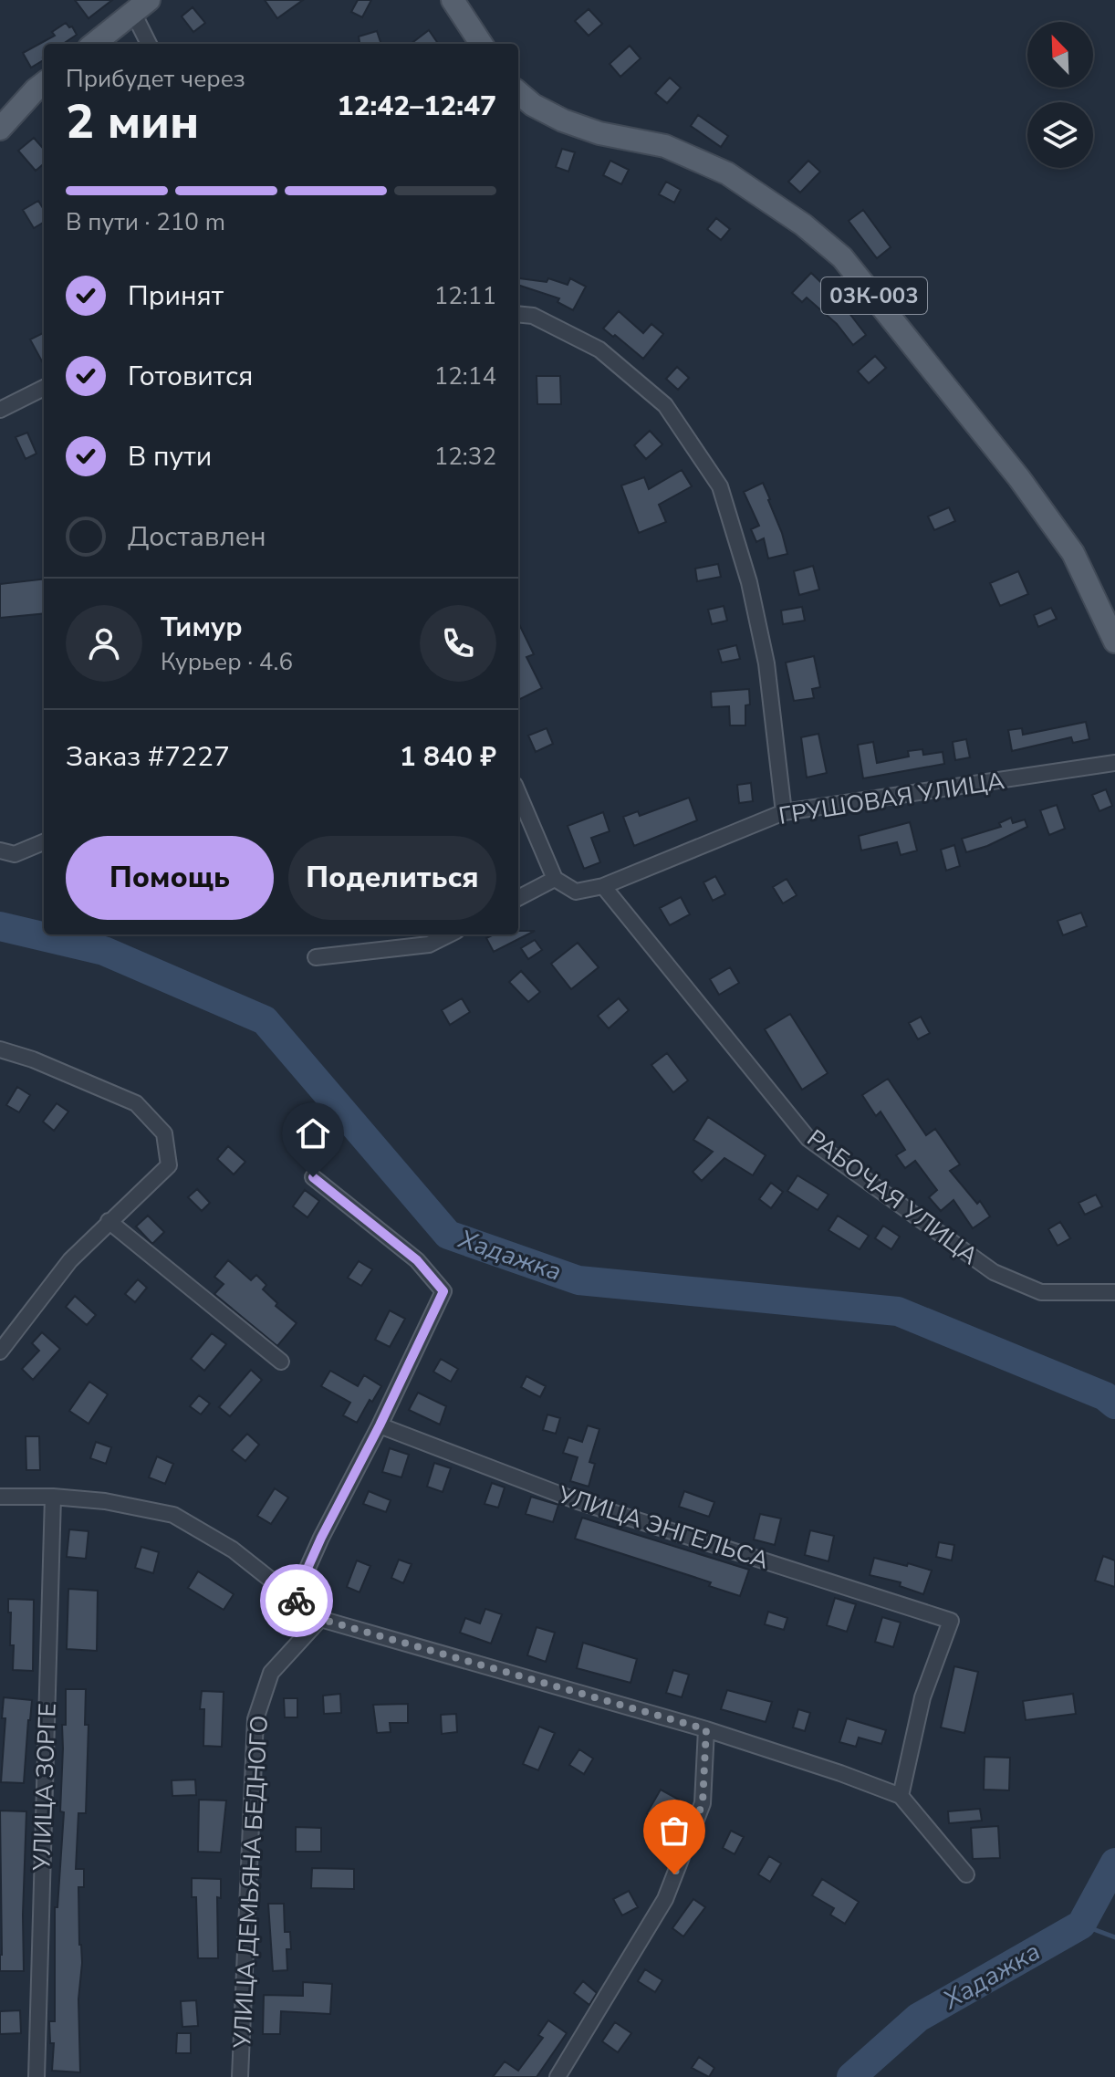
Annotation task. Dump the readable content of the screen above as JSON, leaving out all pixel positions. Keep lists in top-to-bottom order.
{
  "streets": {
    "main road": ["03К-003"],
    "street": [
      "ГРУШОВАЯ УЛИЦА",
      "РАБОЧАЯ УЛИЦА",
      "УЛИЦА ЭНГЕЛЬСА",
      "УЛИЦА ЗОРГЕ",
      "УЛИЦА ДЕМЬЯНА БЕДНОГО"
    ]
  },
  "crossings": [
    ["ГРУШОВАЯ УЛИЦА", "РАБОЧАЯ УЛИЦА"]
  ],
  "water": ["Хадажка"],
  "north": "top left",
  "page": {
    "heading": ["2 мин", "Прибудет через", "12:42–12:47"],
    "panel": [
      "Тимур",
      "Курьер · 4.6",
      "Заказ #7227",
      "1 840 ₽"
    ],
    "bar": "В пути · 210 m",
    "list": [
      ["Принят", "12:11"],
      ["Готовится", "12:14"],
      ["В пути", "12:32"],
      "Доставлен"
    ],
    "buttons": ["Помощь", "Поделиться"]
  }
}
